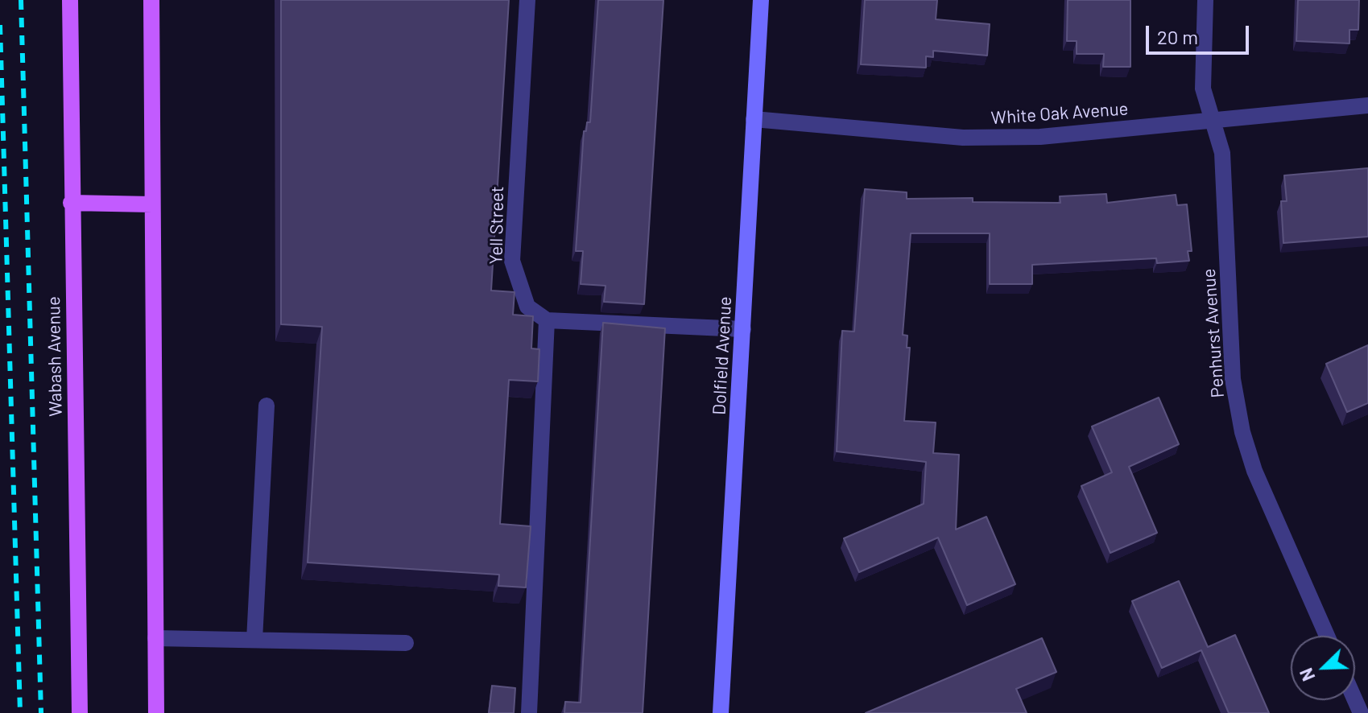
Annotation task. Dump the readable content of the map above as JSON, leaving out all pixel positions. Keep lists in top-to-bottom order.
{
  "streets": {
    "main road": ["Wabash Avenue"],
    "street": [
      "White Oak Avenue",
      "Yell Street",
      "Penhurst Avenue",
      "Dolfield Avenue"
    ]
  },
  "crossings": [
    ["White Oak Avenue", "Penhurst Avenue"],
    ["White Oak Avenue", "Dolfield Avenue"]
  ],
  "scale_bar": "20 m",
  "north": "bottom left"
}
